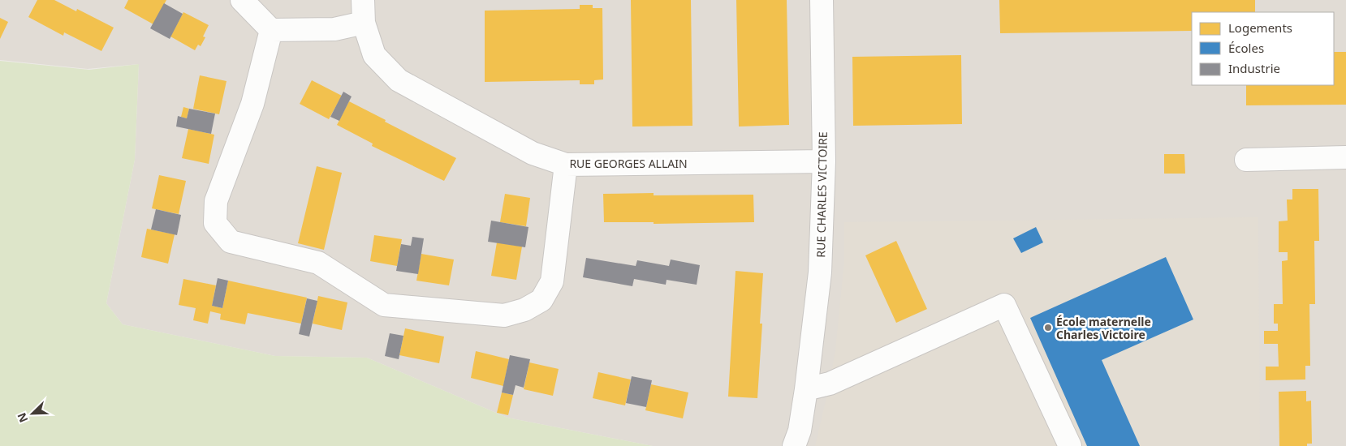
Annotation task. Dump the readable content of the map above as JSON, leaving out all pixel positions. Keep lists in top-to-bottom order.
{
  "streets": {
    "street": ["RUE GEORGES ALLAIN", "RUE CHARLES VICTOIRE"]
  },
  "crossings": [
    ["RUE GEORGES ALLAIN", "RUE CHARLES VICTOIRE"]
  ],
  "places": ["École maternelle Charles Victoire"],
  "legend": ["Logements", "Écoles", "Industrie"],
  "north": "bottom left"
}
